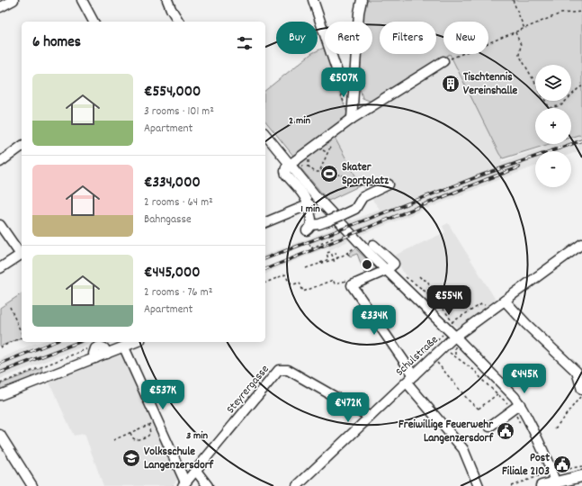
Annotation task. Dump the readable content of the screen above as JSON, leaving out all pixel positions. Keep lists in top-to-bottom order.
{
  "streets": {
    "street": ["Schulstraße", "Steyrergasse"]
  },
  "crossings": [
    ["Schulstraße", "Steyrergasse"]
  ],
  "places": {
    "building": ["Tischtennis Vereinshalle"],
    "sports": ["Skater Sportplatz"],
    "public building": ["Freiwillige Feuerwehr Langenzersdorf", "Post Filiale 2103"],
    "school or university": ["Volksschule Langenzersdorf"]
  },
  "page": {
    "chip": [
      "Buy",
      "Rent",
      "Filters",
      "New"
    ],
    "heading": "6 homes",
    "map_buttons": ["+", "−"],
    "list": [
      {
        "name": "€554,000",
        "note": "3 rooms · 101 m² · Apartment"
      },
      {
        "name": "€334,000",
        "note": "2 rooms · 64 m² · Bahngasse"
      },
      {
        "name": "€445,000",
        "note": "2 rooms · 76 m² · Apartment"
      }
    ],
    "price": [
      "€507K",
      "€554K",
      "€334K",
      "€445K",
      "€537K",
      "€472K"
    ]
  },
  "rings": ["2 min", "1 min", "3 min"]
}
